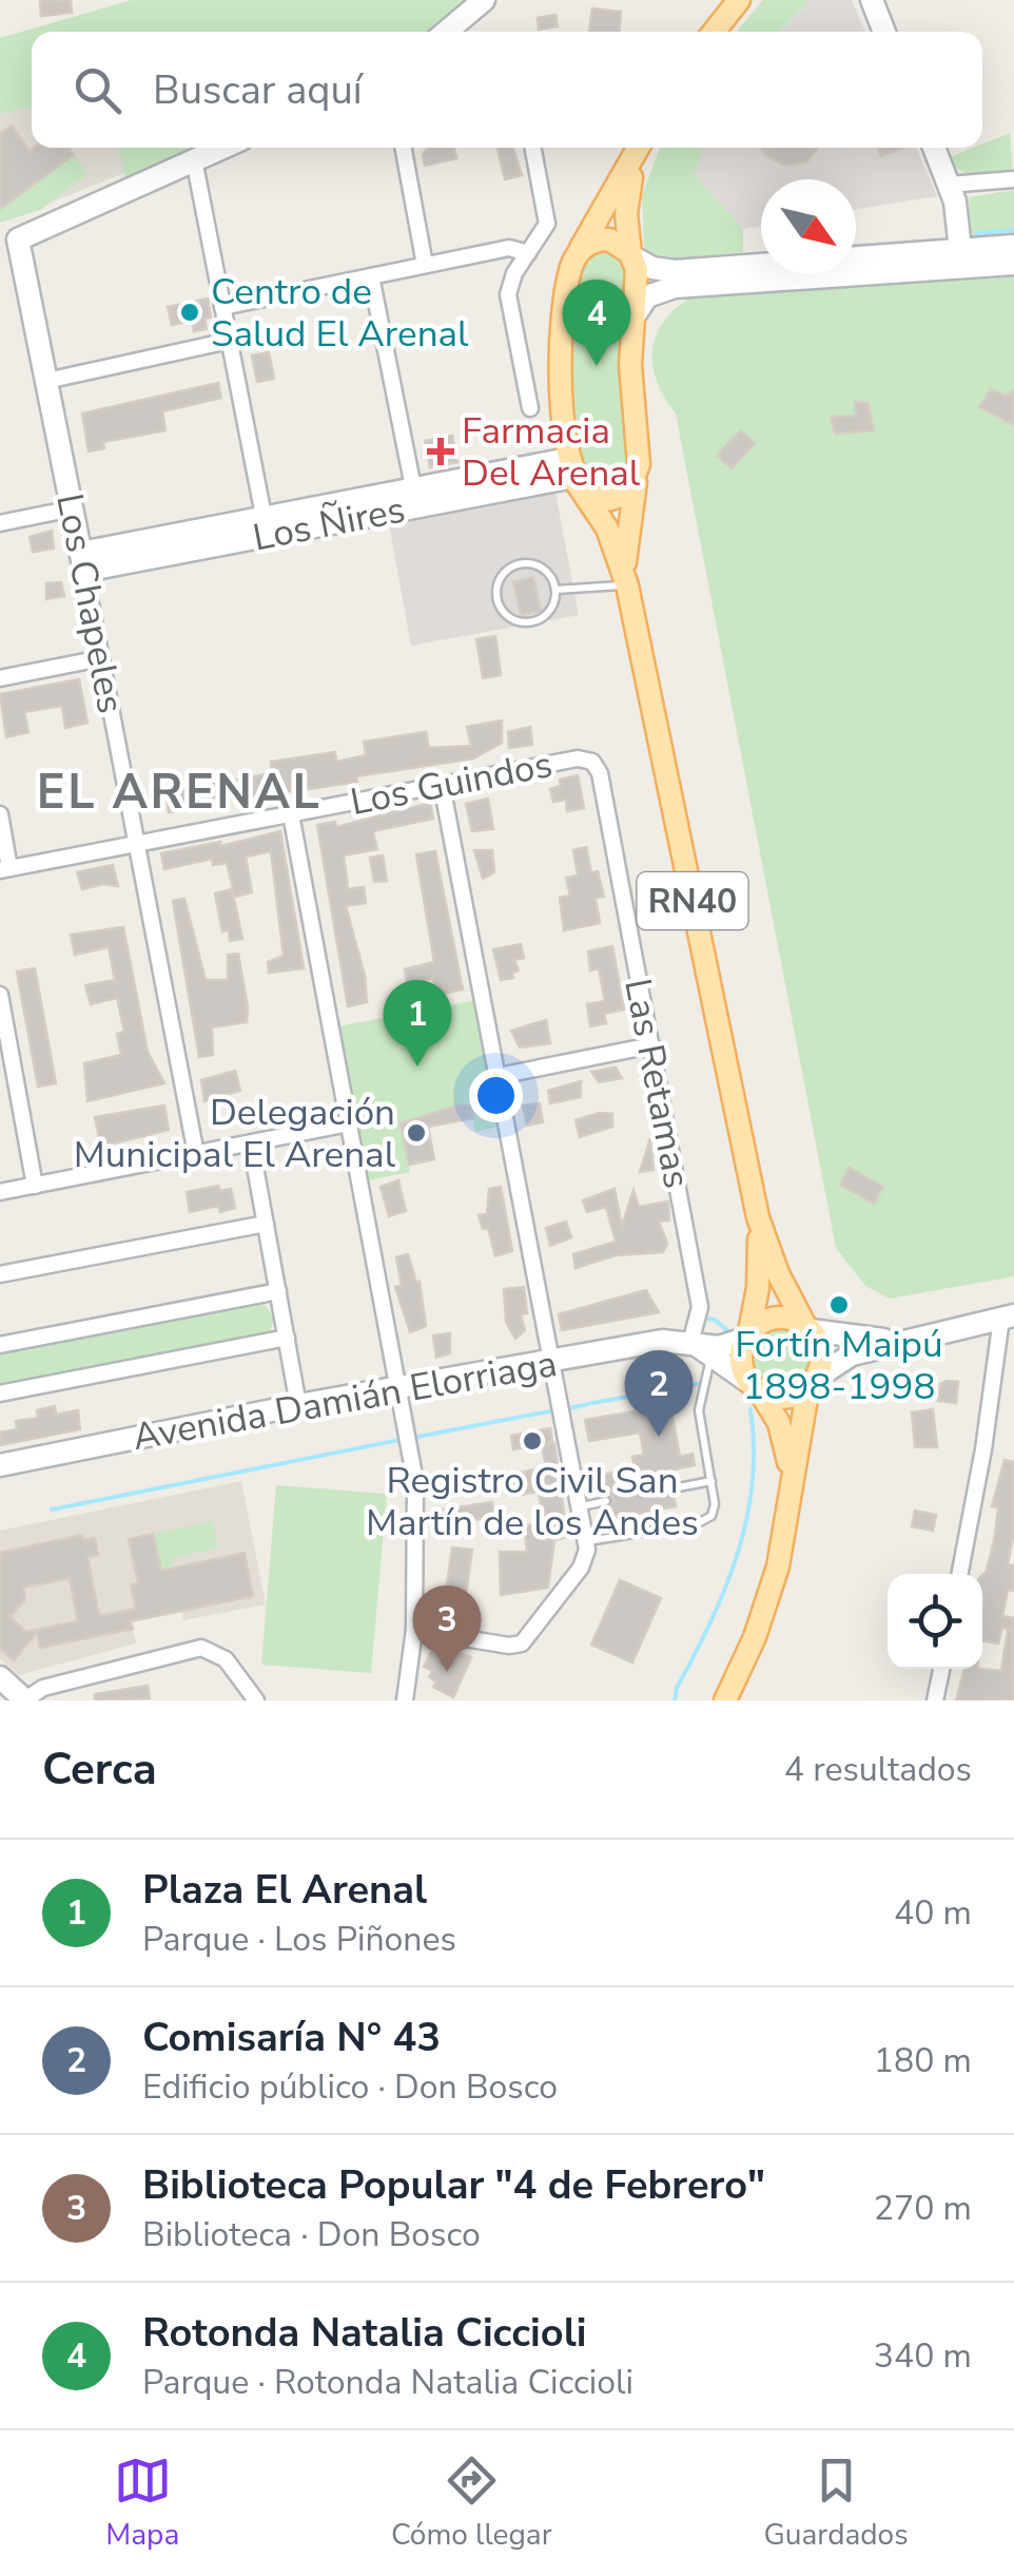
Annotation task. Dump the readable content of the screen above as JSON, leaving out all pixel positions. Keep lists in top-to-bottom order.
{
  "streets": {
    "main road": ["RN40"],
    "street": [
      "Los Ñires",
      "Los Chapeles",
      "Los Guindos",
      "Las Retamas",
      "Avenida Damián Elorriaga"
    ]
  },
  "crossings": [
    ["Los Ñires", "Los Chapeles"],
    ["Los Ñires", "RN40"],
    ["Los Chapeles", "Los Guindos"],
    ["Los Guindos", "Las Retamas"],
    ["RN40", "Avenida Damián Elorriaga"],
    ["Las Retamas", "Avenida Damián Elorriaga"]
  ],
  "districts": ["EL ARENAL"],
  "places": {
    "other": [
      "Centro de Salud El Arenal",
      "Delegación Municipal El Arenal",
      "Fortín Maipú 1898-1998",
      "Registro Civil San Martín de los Andes"
    ],
    "health": ["Farmacia Del Arenal"]
  },
  "north": "bottom right",
  "page": {
    "search": "Buscar aquí",
    "pins": [
      "4",
      "1",
      "2",
      "3"
    ],
    "heading": ["Cerca", "4 resultados"],
    "list": [
      {
        "mark": "1",
        "name": "Plaza El Arenal",
        "note": "Parque · Los Piñones",
        "value": "40 m"
      },
      {
        "mark": "2",
        "name": "Comisaría N° 43",
        "note": "Edificio público · Don Bosco",
        "value": "180 m"
      },
      {
        "mark": "3",
        "name": "Biblioteca Popular \"4 de Febrero\"",
        "note": "Biblioteca · Don Bosco",
        "value": "270 m"
      },
      {
        "mark": "4",
        "name": "Rotonda Natalia Ciccioli",
        "note": "Parque · Rotonda Natalia Ciccioli",
        "value": "340 m"
      }
    ],
    "nav": ["Mapa", "Cómo llegar", "Guardados"]
  }
}
